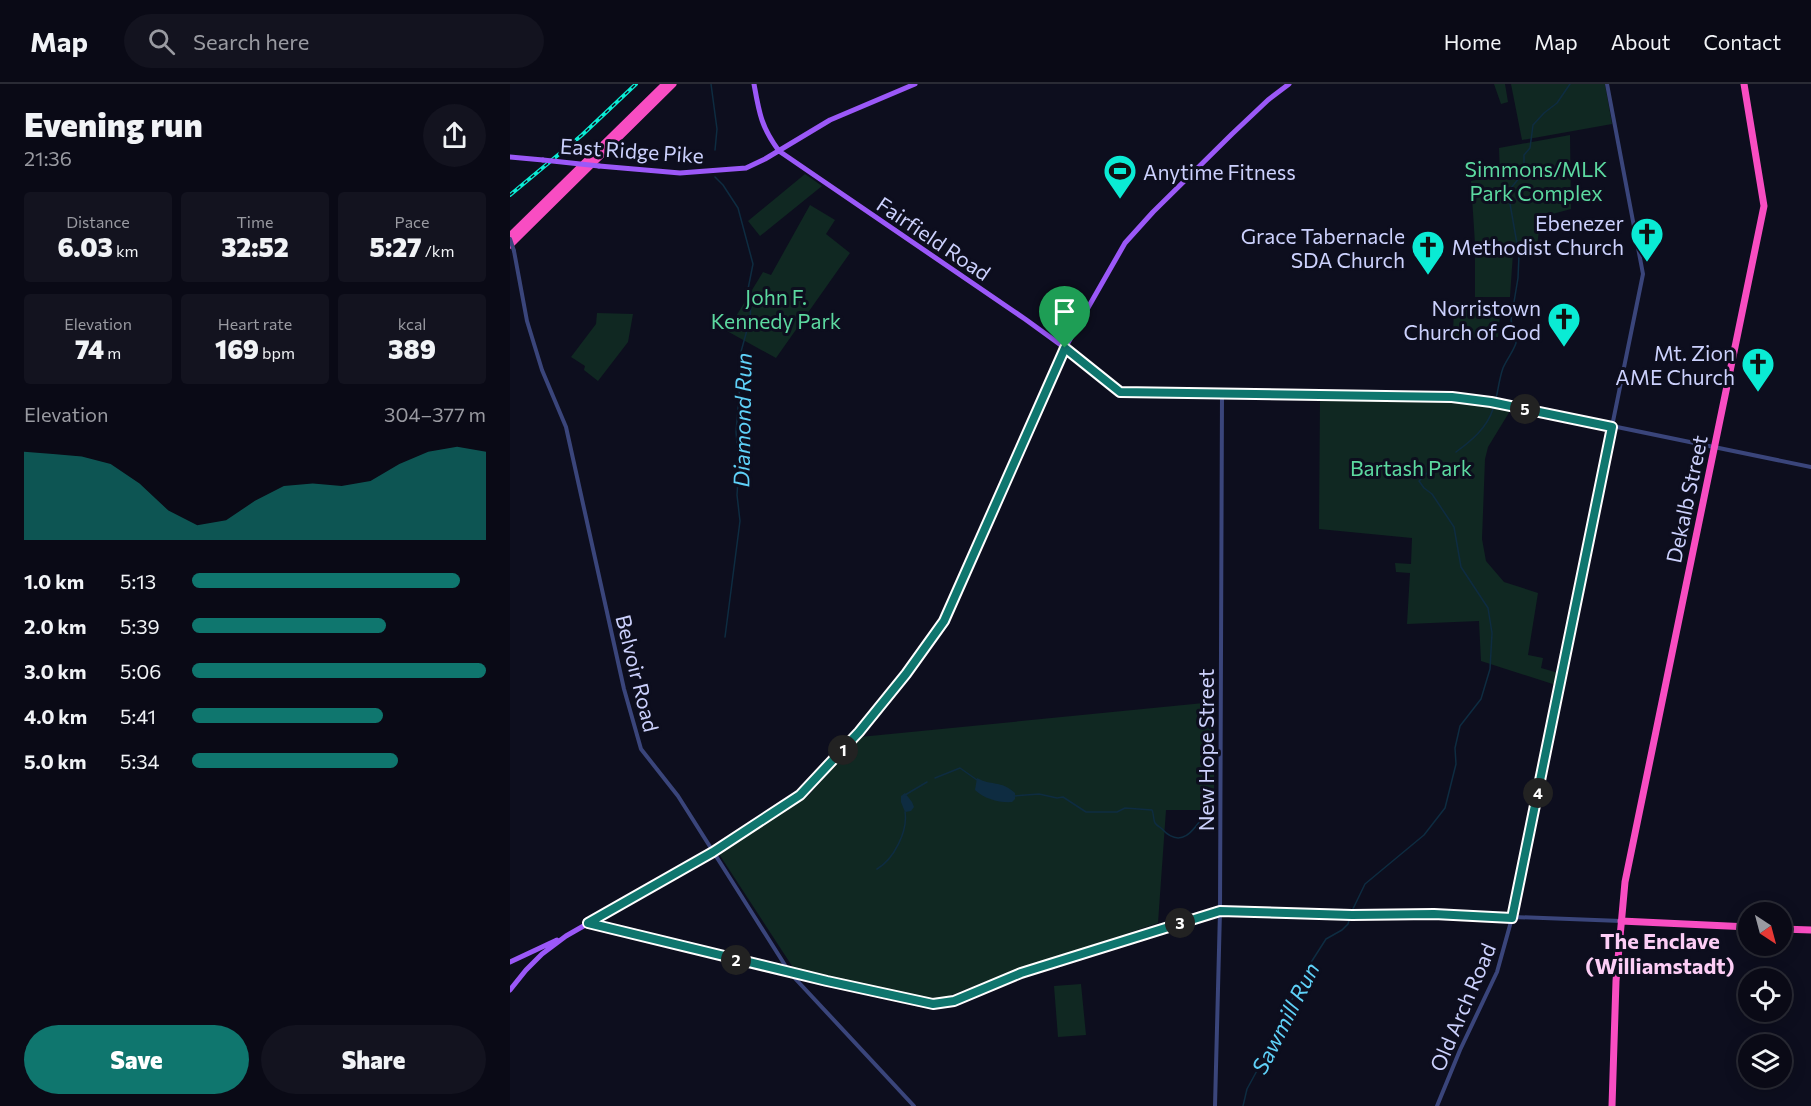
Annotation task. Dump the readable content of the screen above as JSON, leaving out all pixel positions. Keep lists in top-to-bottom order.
{
  "streets": {
    "highway": ["Dekalb Street"],
    "main road": ["East Ridge Pike", "Fairfield Road"],
    "street": ["Belvoir Road", "New Hope Street", "Old Arch Road"]
  },
  "crossings": [
    ["East Ridge Pike", "Fairfield Road"],
    ["Fairfield Road", "Dekalb Street"],
    ["Fairfield Road", "New Hope Street"],
    ["Fairfield Road", "Old Arch Road"]
  ],
  "districts": ["The Enclave (Williamstadt)"],
  "water": ["Diamond Run", "Sawmill Run"],
  "parks": ["Simmons/MLK Park Complex", "John F. Kennedy Park", "Bartash Park"],
  "places": {
    "sports": ["Anytime Fitness"],
    "church": [
      "Ebenezer Methodist Church",
      "Grace Tabernacle SDA Church",
      "Norristown Church of God",
      "Mt. Zion AME Church"
    ]
  },
  "north": "bottom right",
  "page": {
    "header": "Map",
    "search": "Search here",
    "nav": [
      "Home",
      "Map",
      "About",
      "Contact"
    ],
    "heading": ["Evening run", "21:36"],
    "stats": [
      ["Distance", "6.03 km"],
      ["Time", "32:52"],
      ["Pace", "5:27 /km"],
      ["Elevation", "74 m"],
      ["Heart rate", "169 bpm"],
      ["kcal", "389"]
    ],
    "chart": ["Elevation", "304–377 m"],
    "pins": [
      "5",
      "1",
      "4",
      "3",
      "2"
    ],
    "list": [
      {
        "name": "1.0 km",
        "note": "5:13"
      },
      {
        "name": "2.0 km",
        "note": "5:39"
      },
      {
        "name": "3.0 km",
        "note": "5:06"
      },
      {
        "name": "4.0 km",
        "note": "5:41"
      },
      {
        "name": "5.0 km",
        "note": "5:34"
      }
    ],
    "buttons": ["Save", "Share"]
  }
}
